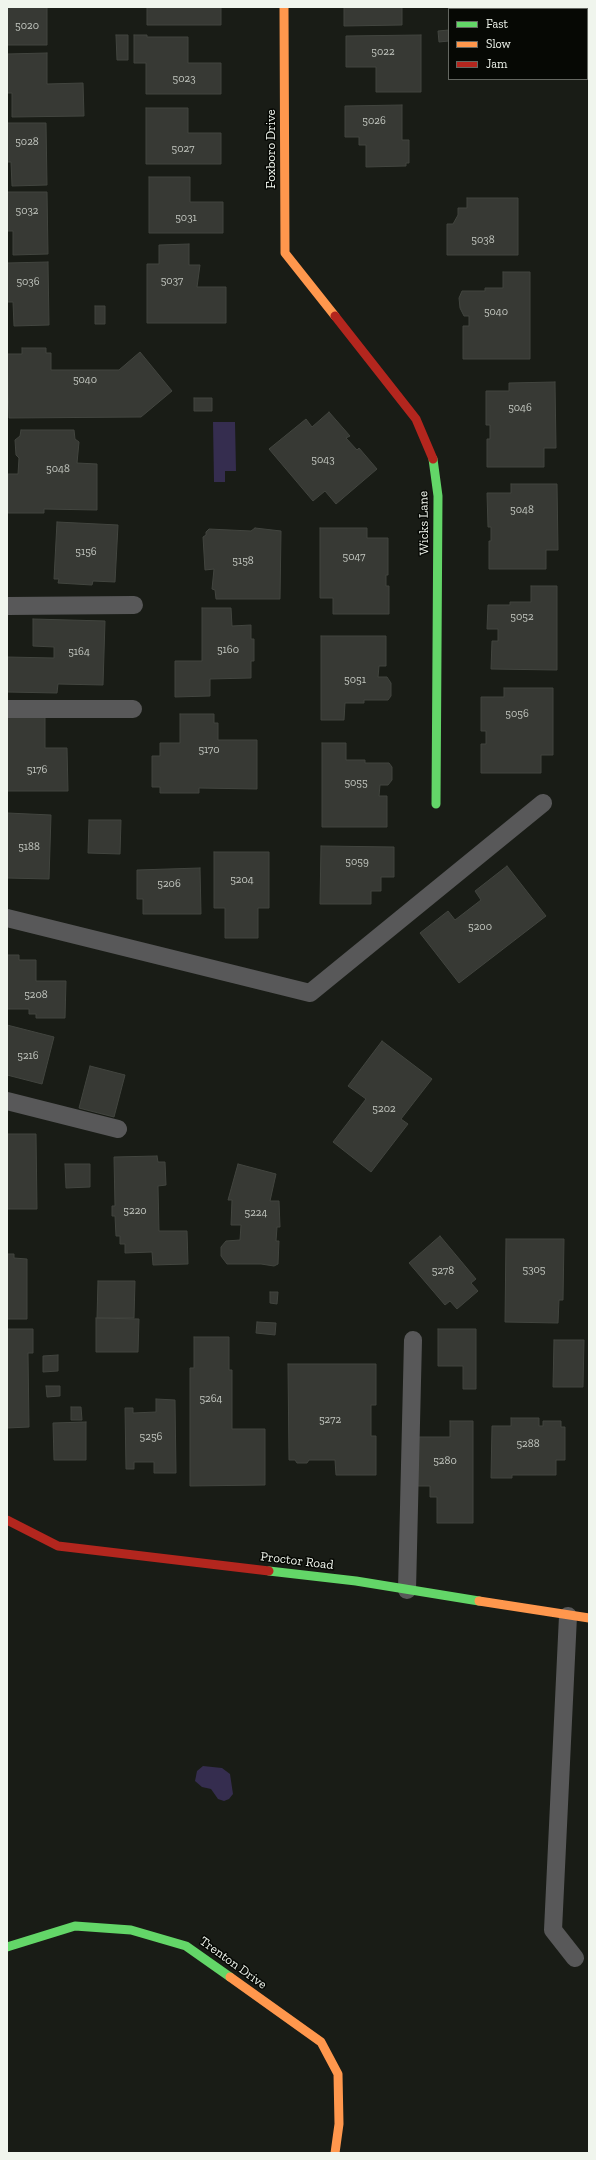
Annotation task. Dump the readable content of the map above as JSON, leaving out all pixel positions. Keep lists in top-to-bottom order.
{
  "streets": {
    "street": [
      "Foxboro Drive",
      "Wicks Lane",
      "Proctor Road",
      "Trenton Drive"
    ]
  },
  "crossings": [
    ["Foxboro Drive", "Wicks Lane"]
  ],
  "house_numbers": [
    "5020",
    "5022",
    "5023",
    "5026",
    "5028",
    "5027",
    "5032",
    "5031",
    "5038",
    "5037",
    "5036",
    "5040",
    "5040",
    "5046",
    "5043",
    "5048",
    "5048",
    "5156",
    "5047",
    "5158",
    "5052",
    "5160",
    "5164",
    "5051",
    "5056",
    "5170",
    "5176",
    "5055",
    "5188",
    "5059",
    "5204",
    "5206",
    "5200",
    "5208",
    "5216",
    "5202",
    "5220",
    "5224",
    "5305",
    "5278",
    "5264",
    "5272",
    "5256",
    "5288",
    "5280"
  ],
  "legend": ["Fast", "Slow", "Jam"]
}
